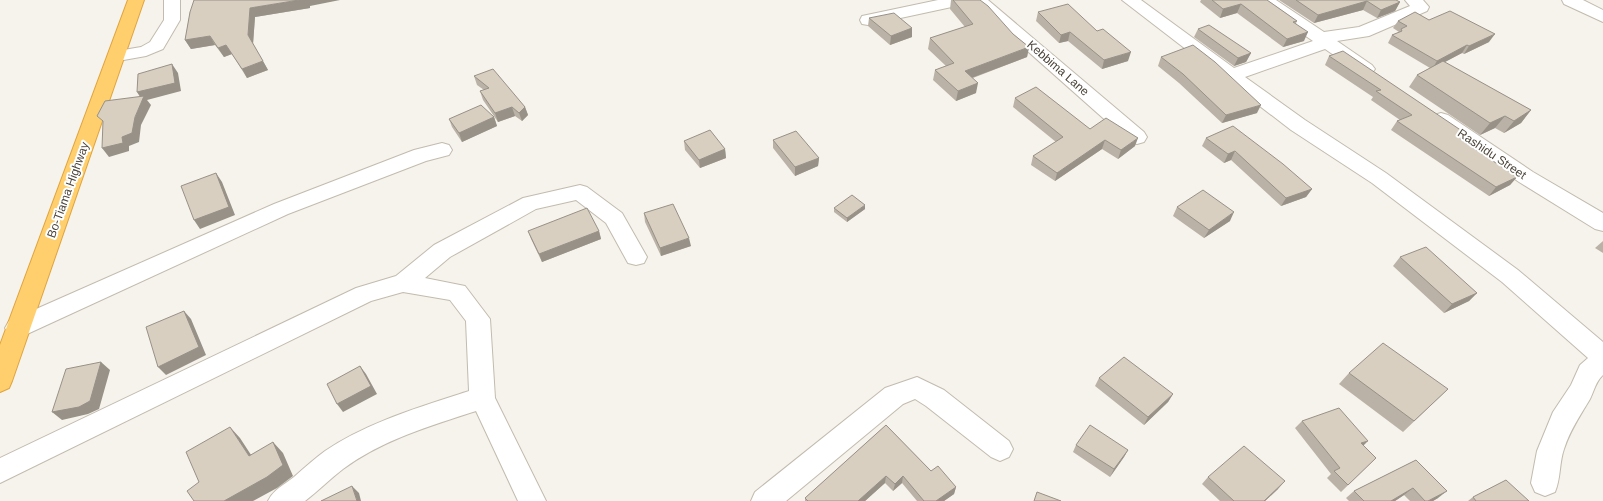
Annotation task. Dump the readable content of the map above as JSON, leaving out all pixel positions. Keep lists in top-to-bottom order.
{
  "streets": {
    "highway": ["Bo-Tiama Highway"],
    "street": ["Kebbima Lane", "Rashidu Street"]
  }
}
